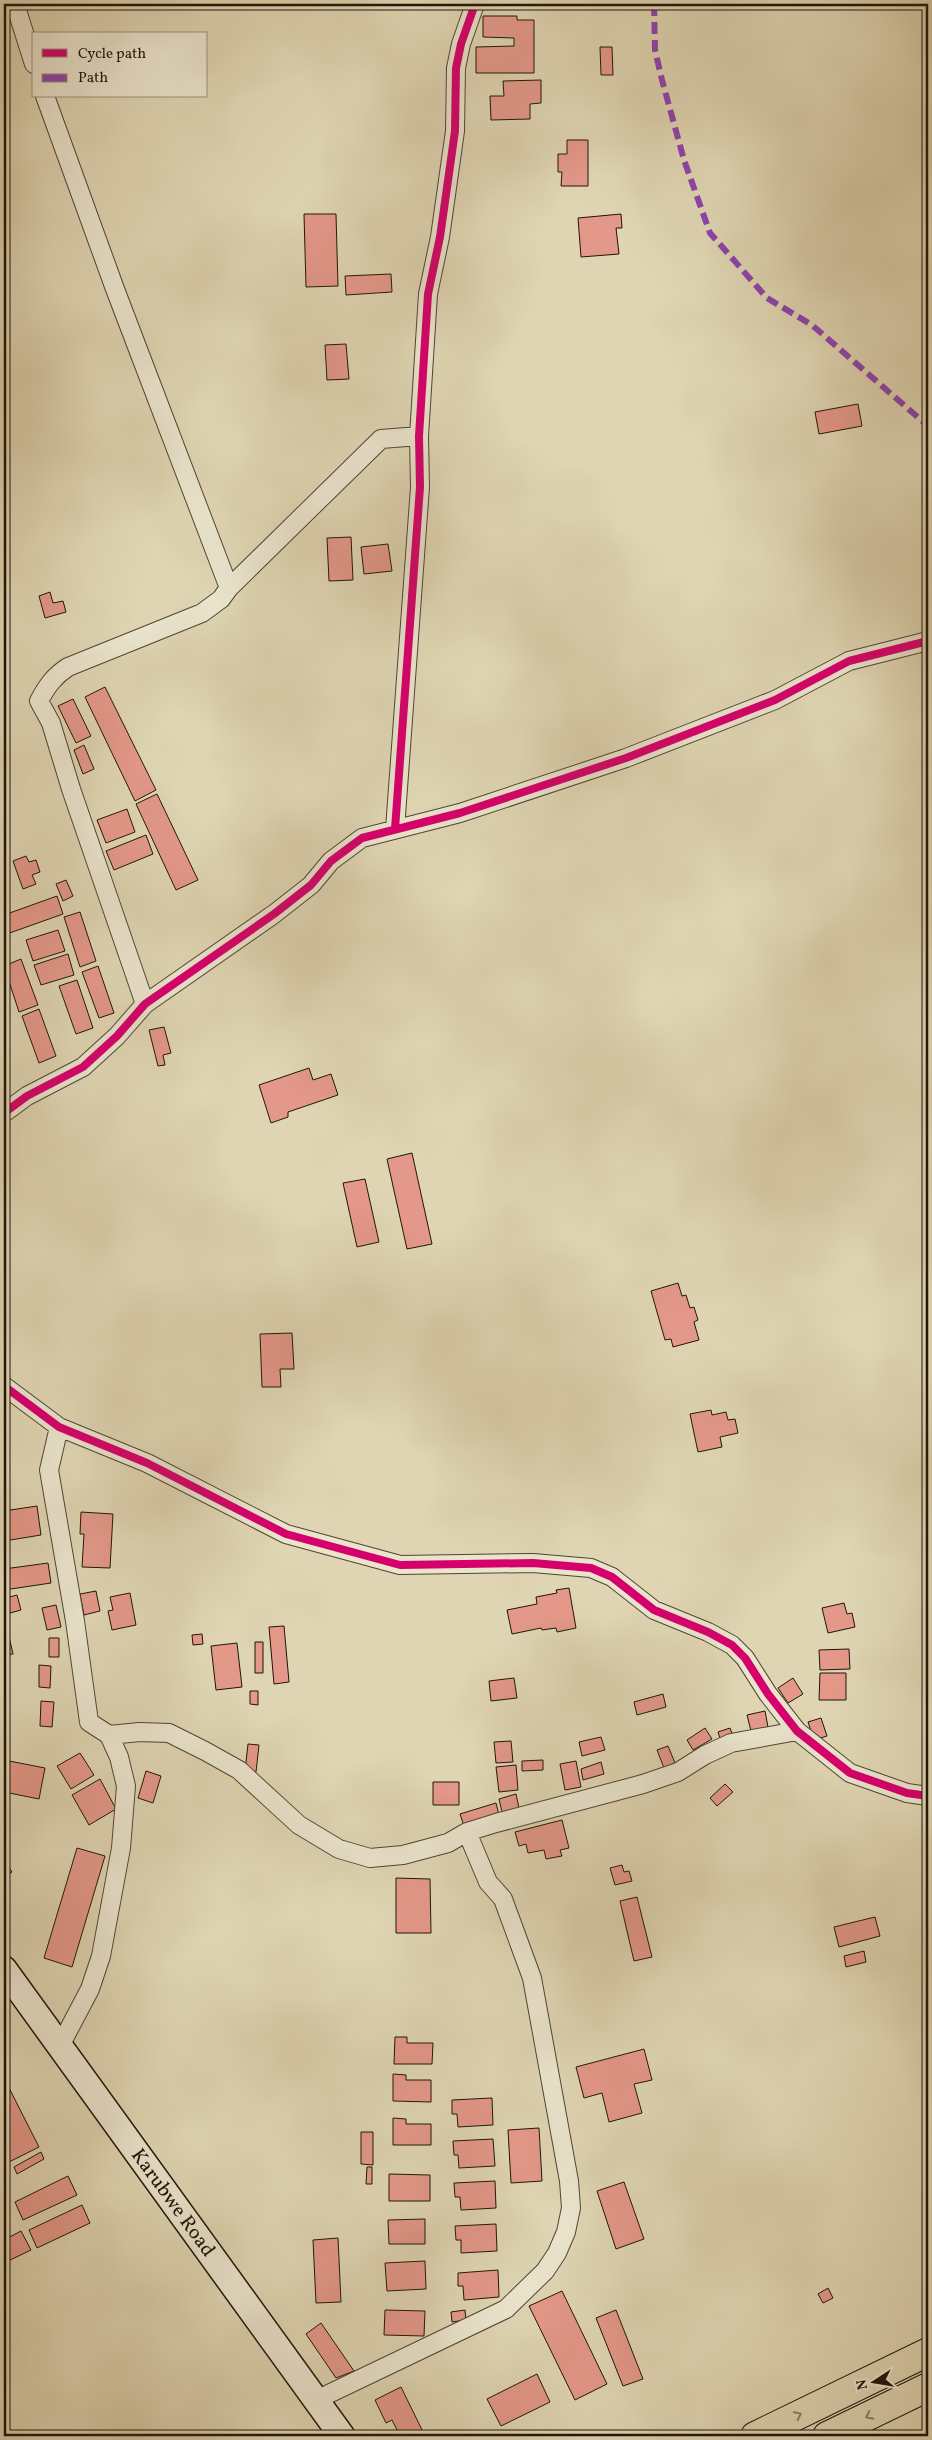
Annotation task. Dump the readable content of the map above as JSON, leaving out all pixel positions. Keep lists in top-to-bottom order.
{
  "streets": {
    "street": ["Karubwe Road"]
  },
  "legend": ["Cycle path", "Path"],
  "north": "left"
}
